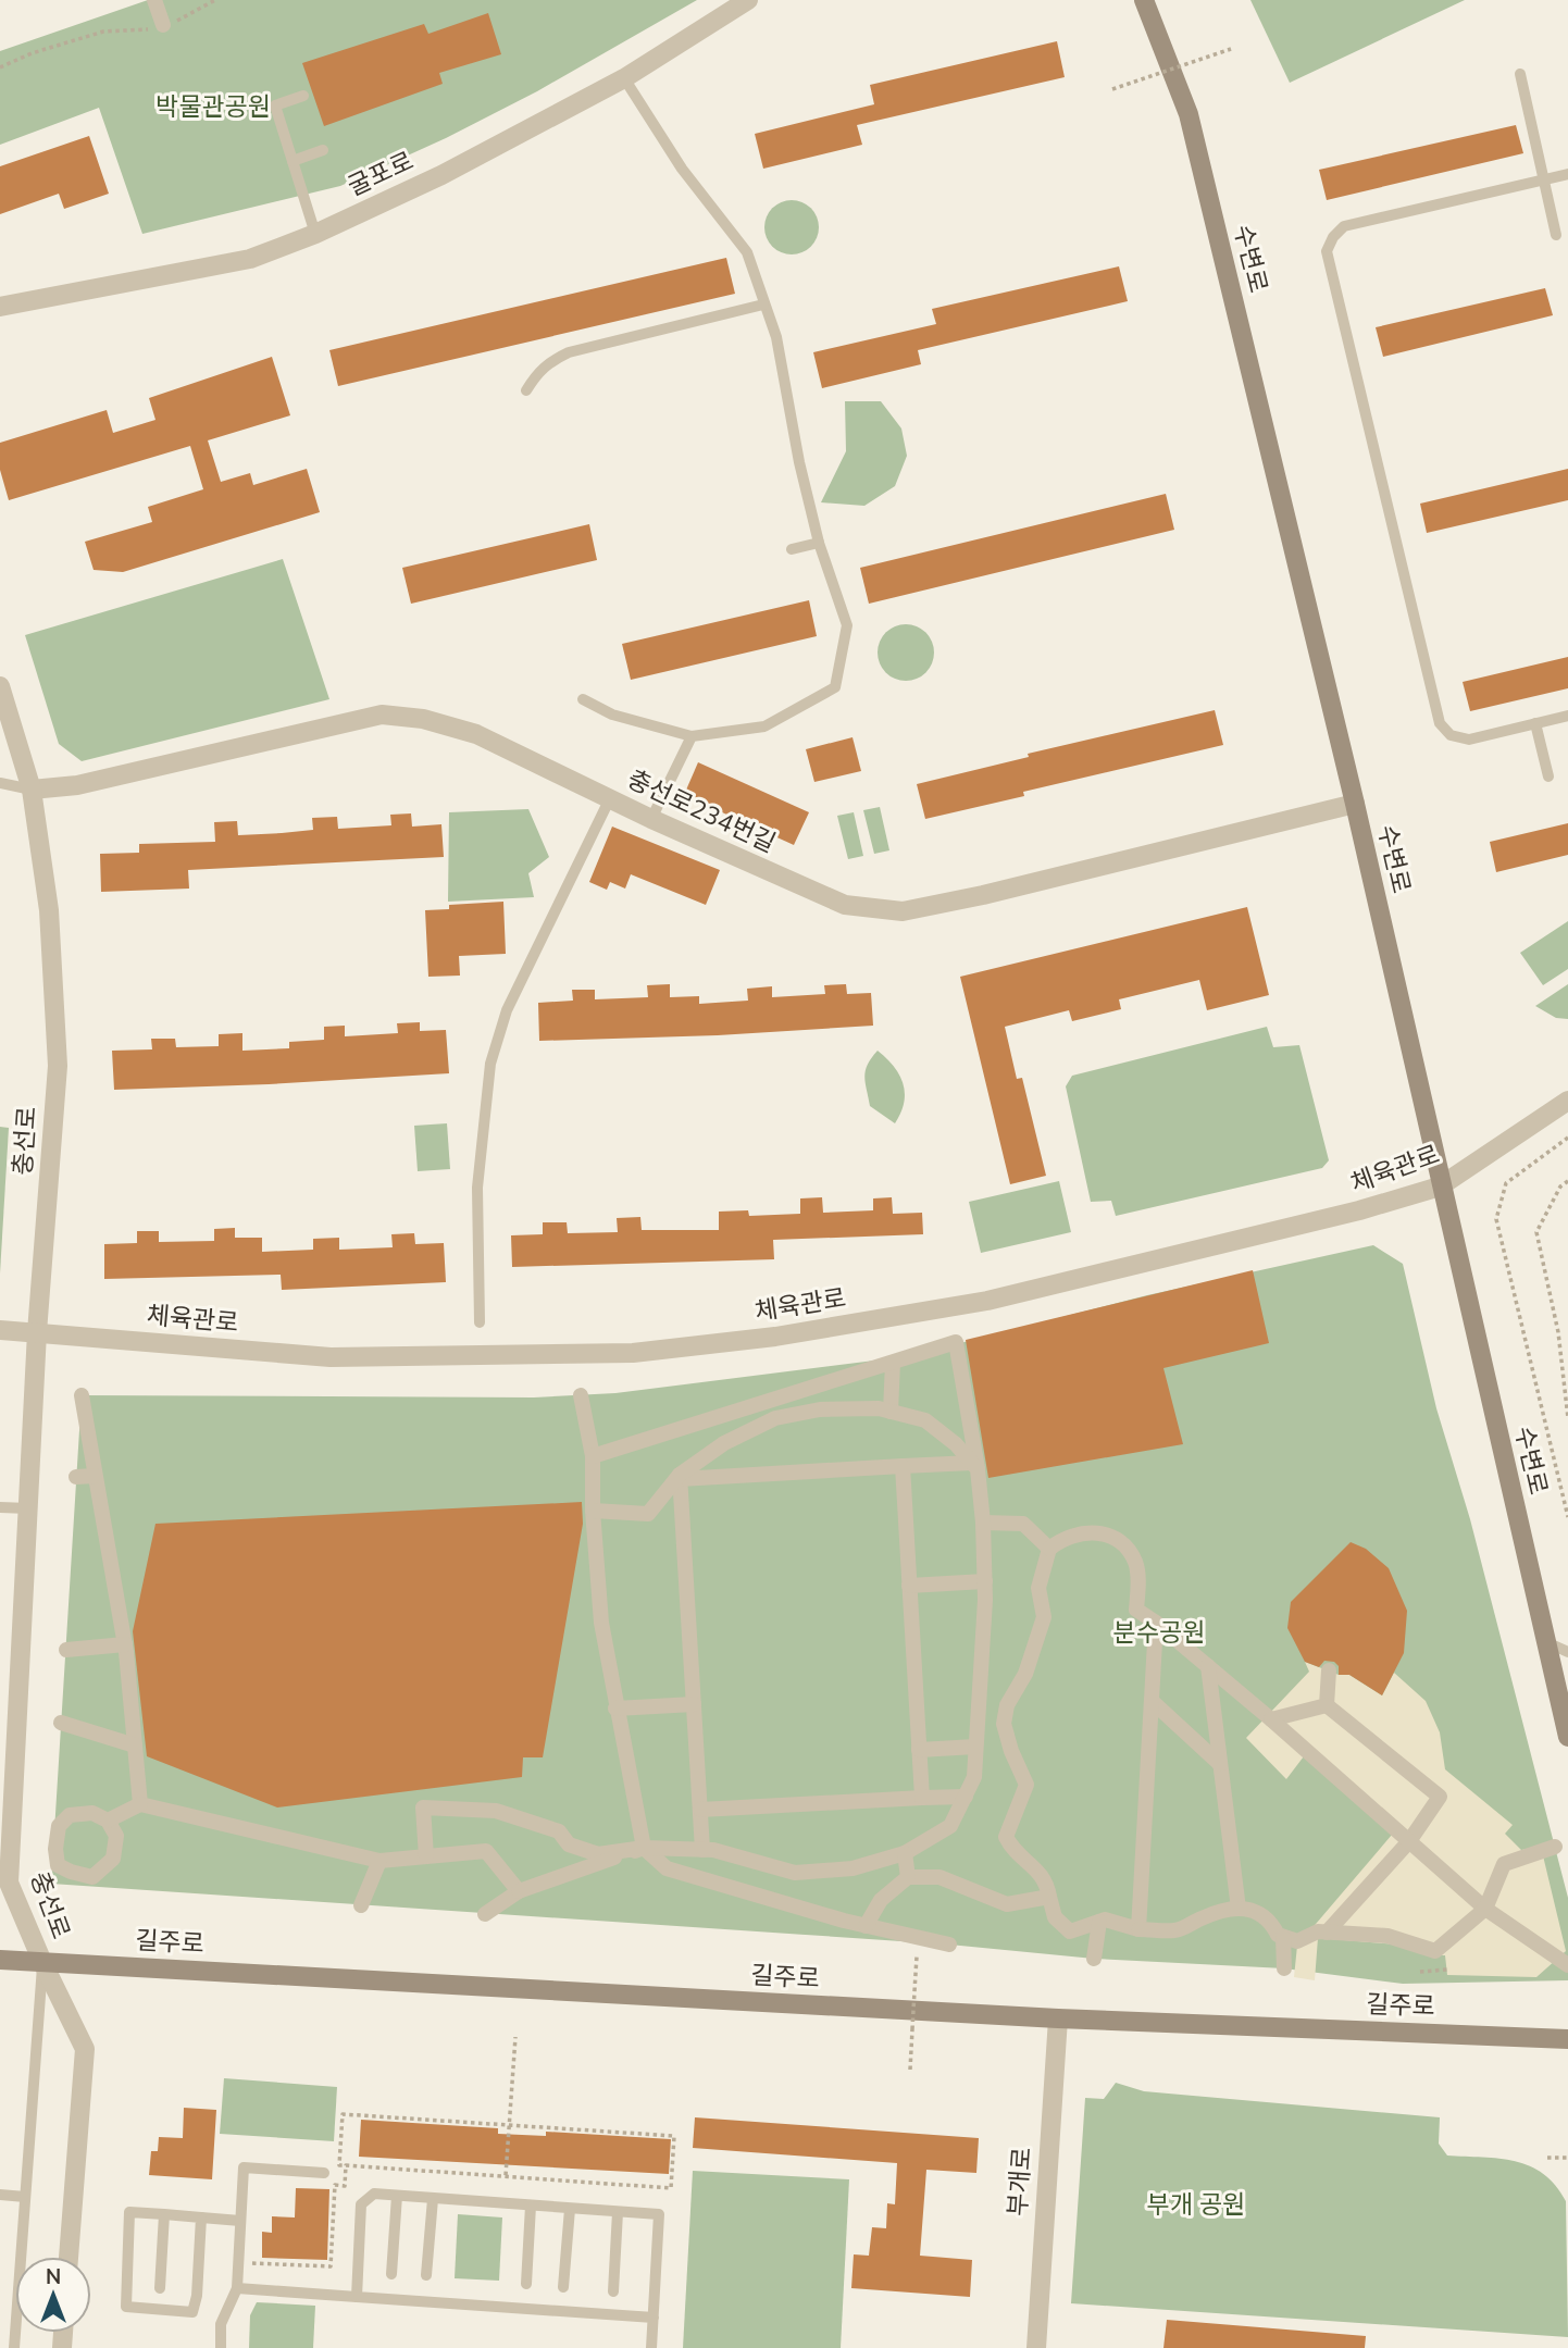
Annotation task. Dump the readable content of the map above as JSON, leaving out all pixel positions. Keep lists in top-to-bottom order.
{
  "streets": {
    "main road": ["수변로", "길주로"],
    "street": [
      "굴포로",
      "충선로234번길",
      "충선로",
      "체육관로",
      "부개로"
    ]
  },
  "crossings": [
    ["수변로", "충선로234번길"],
    ["수변로", "체육관로"],
    ["충선로234번길", "충선로"],
    ["충선로", "체육관로"],
    ["충선로", "길주로"],
    ["길주로", "부개로"]
  ],
  "parks": ["박물관공원", "분수공원", "부개 공원"],
  "north": "top"
}
